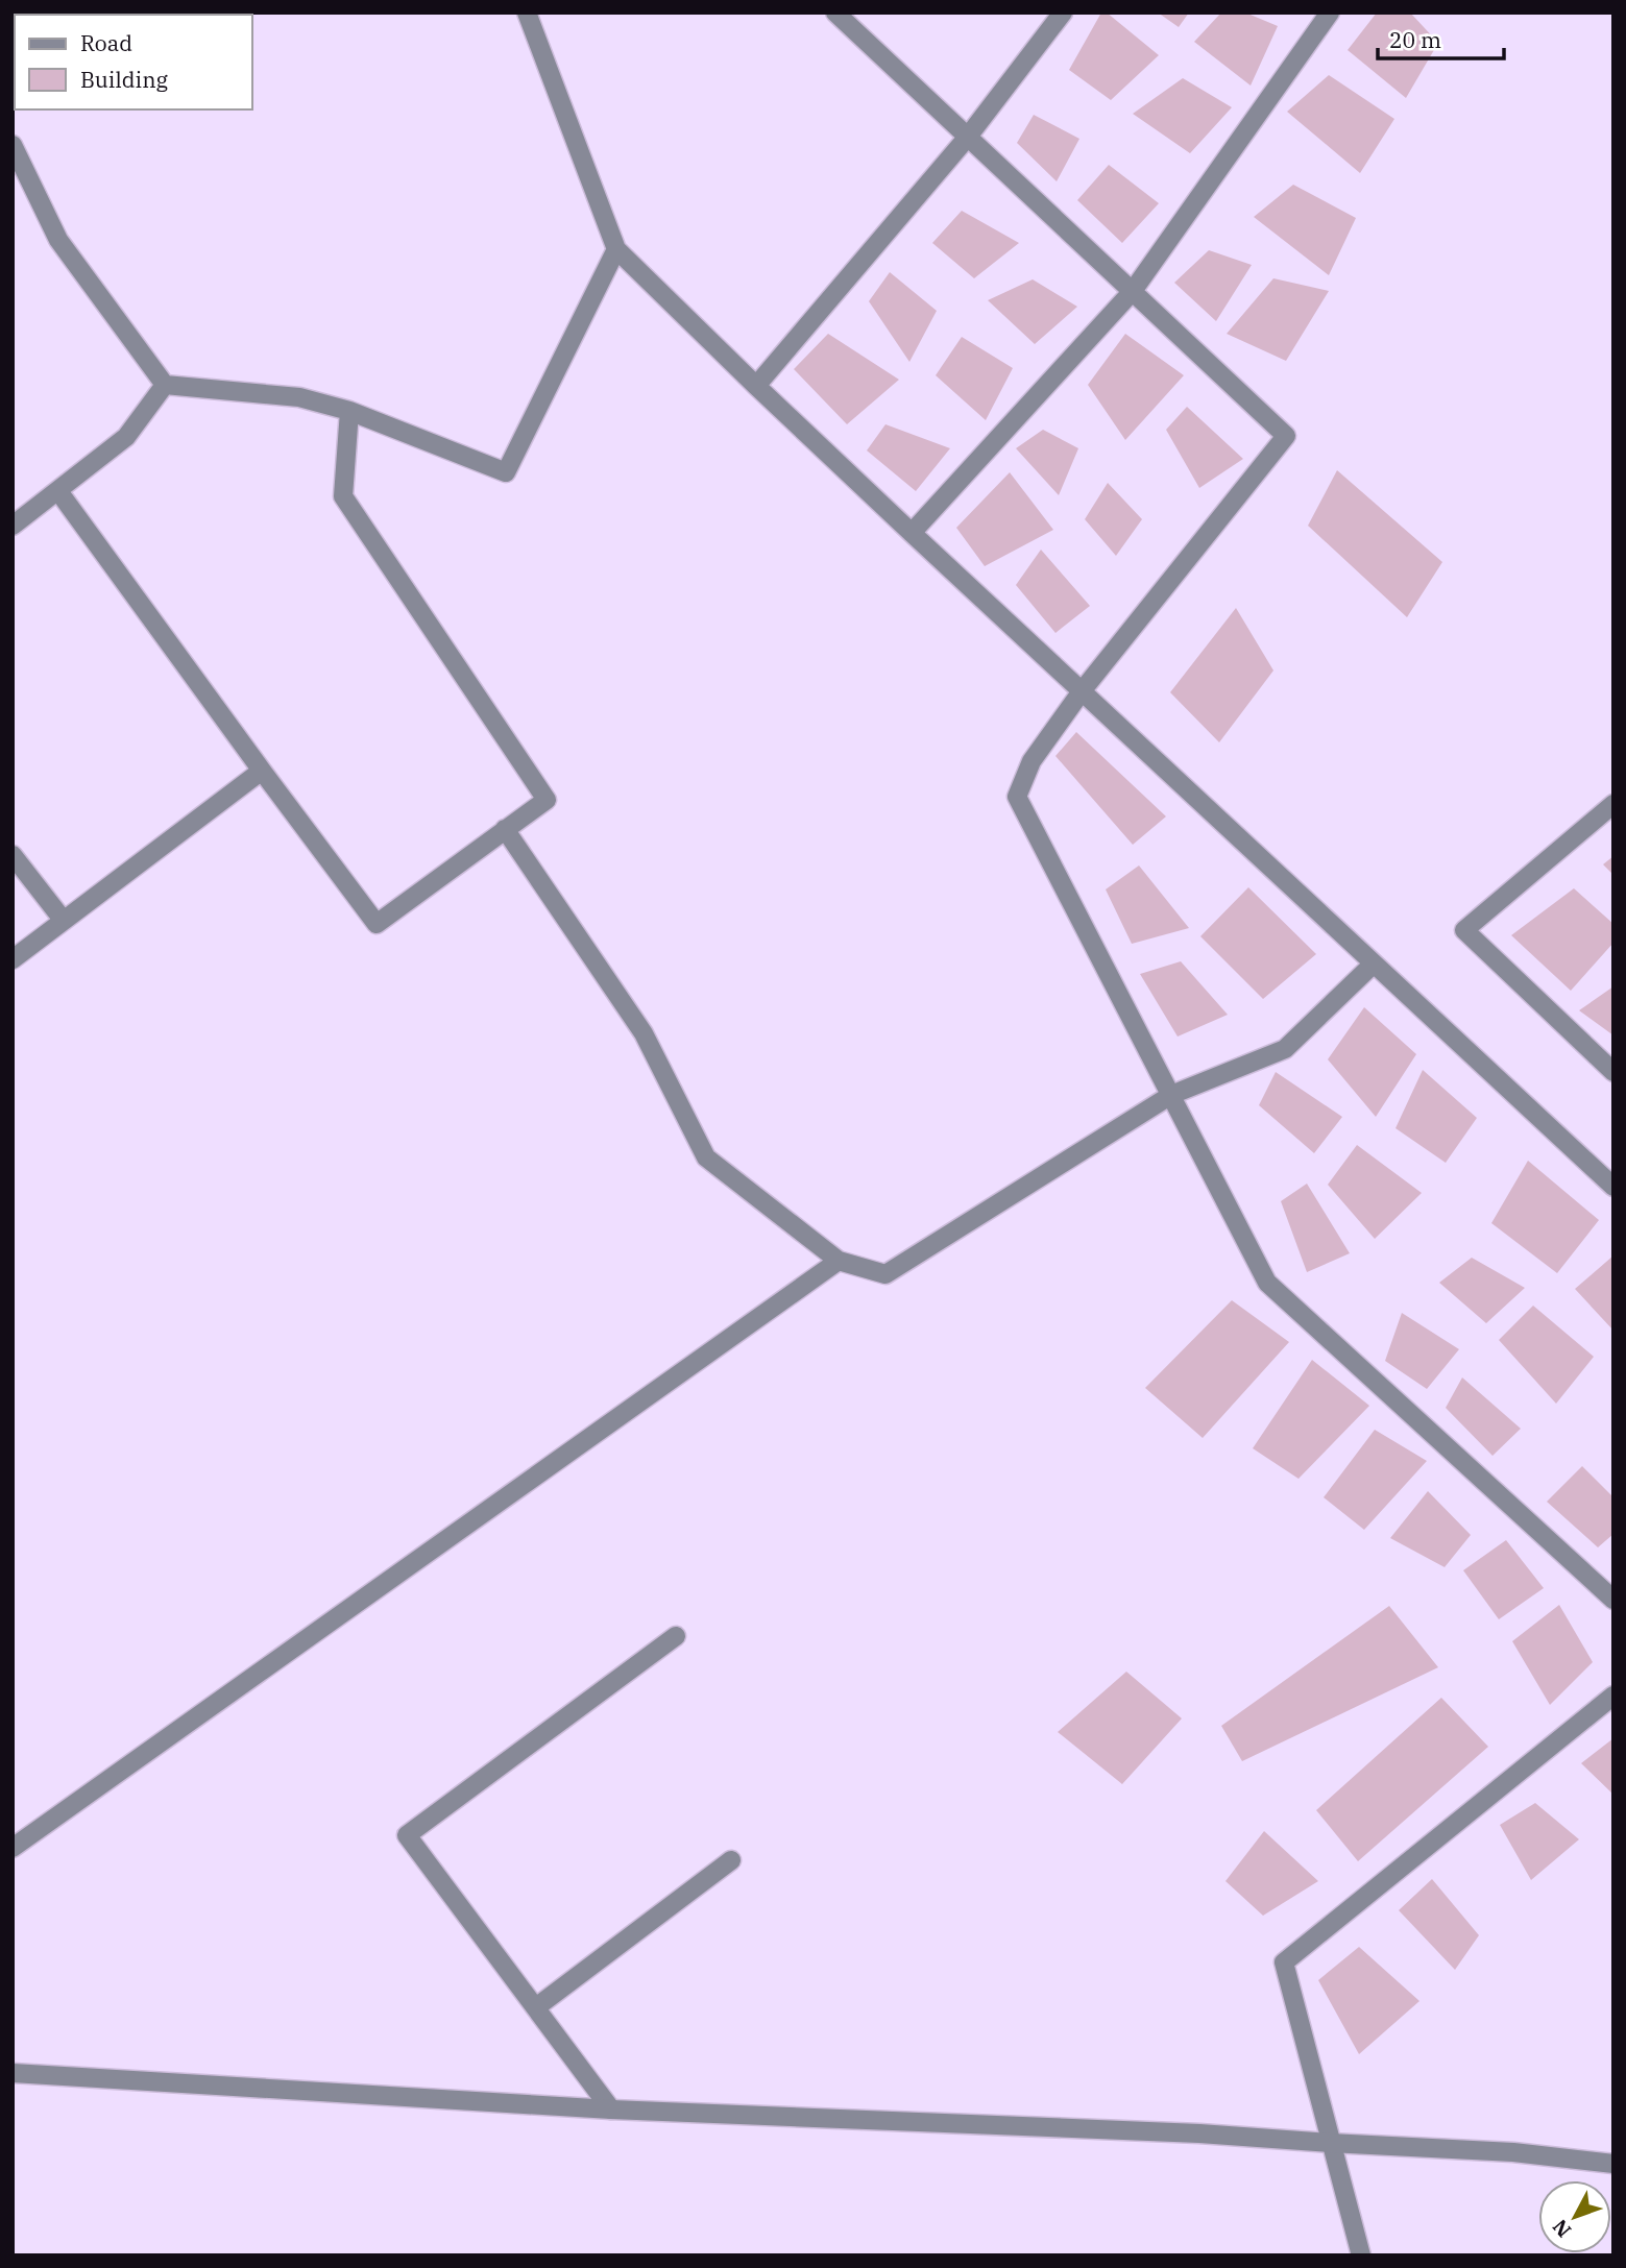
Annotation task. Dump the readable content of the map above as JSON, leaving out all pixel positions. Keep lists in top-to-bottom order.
{
  "legend": ["Road", "Building"],
  "scale_bar": "20 m",
  "north": "bottom left"
}
